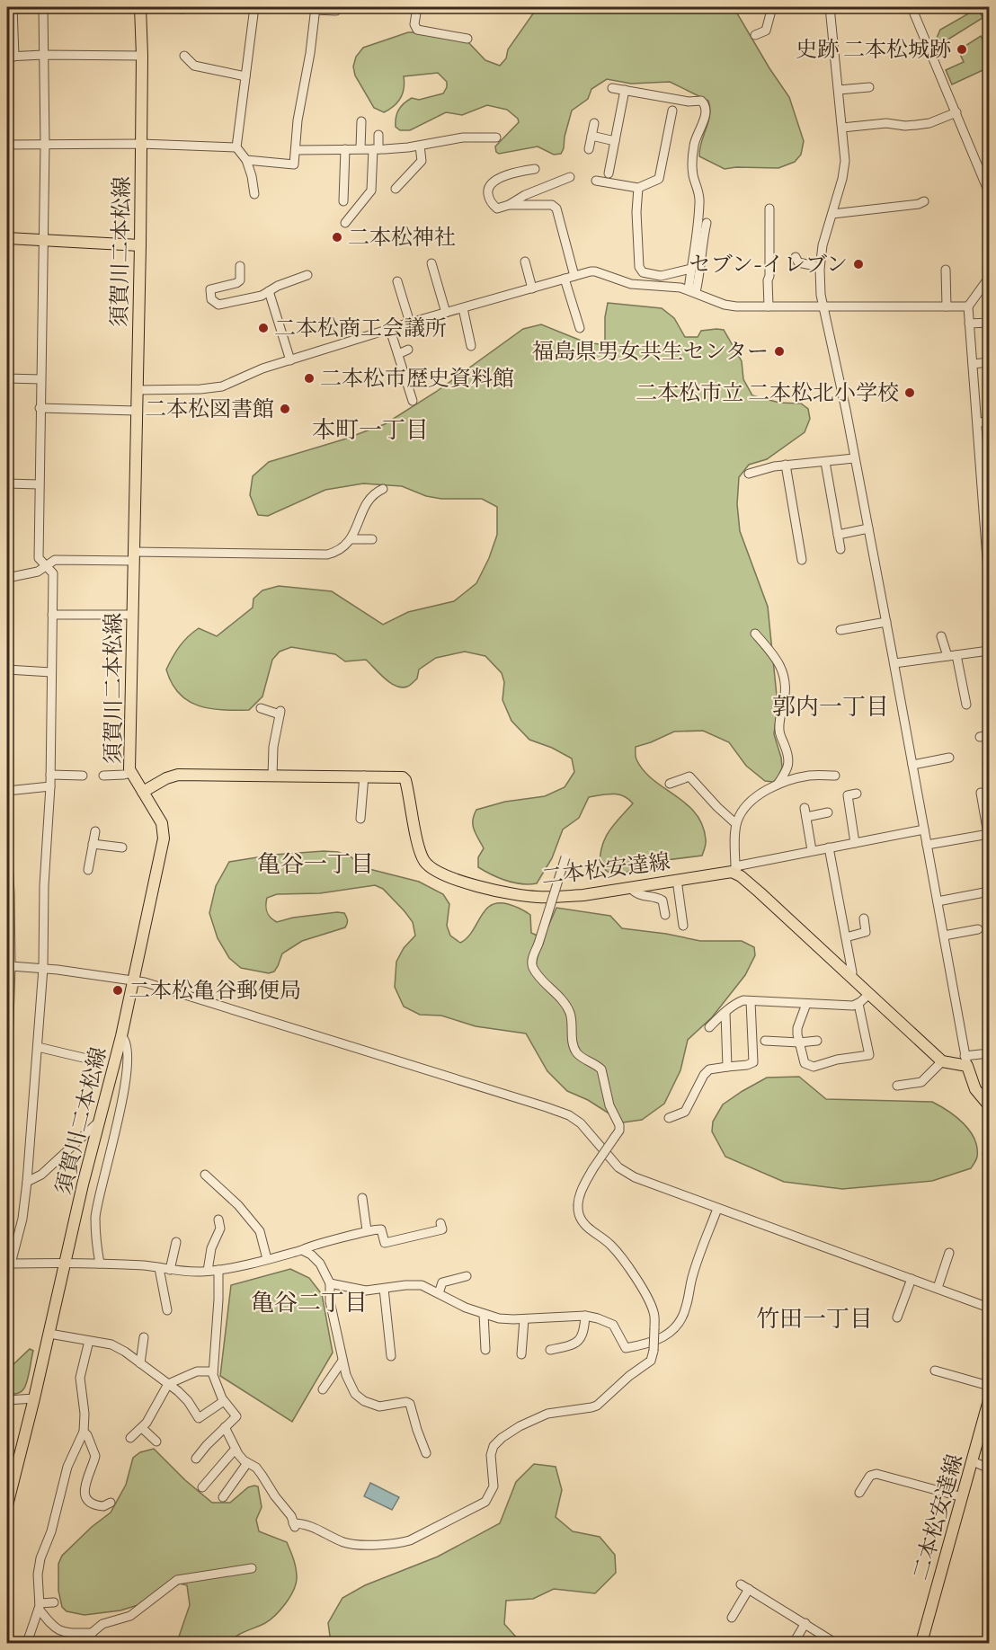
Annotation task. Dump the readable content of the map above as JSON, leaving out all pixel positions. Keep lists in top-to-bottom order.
{
  "streets": {
    "main road": ["須賀川二本松線", "二本松安達線"]
  },
  "crossings": [
    ["須賀川二本松線", "二本松安達線"]
  ],
  "districts": [
    "本町一丁目",
    "郭内一丁目",
    "亀谷一丁目",
    "亀谷二丁目",
    "竹田一丁目"
  ],
  "places": [
    "史跡 二本松城跡",
    "二本松神社",
    "セブン-イレブン",
    "二本松商工会議所",
    "福島県男女共生センター",
    "二本松市歴史資料館",
    "二本松市立 二本松北小学校",
    "二本松図書館",
    "二本松亀谷郵便局"
  ]
}
